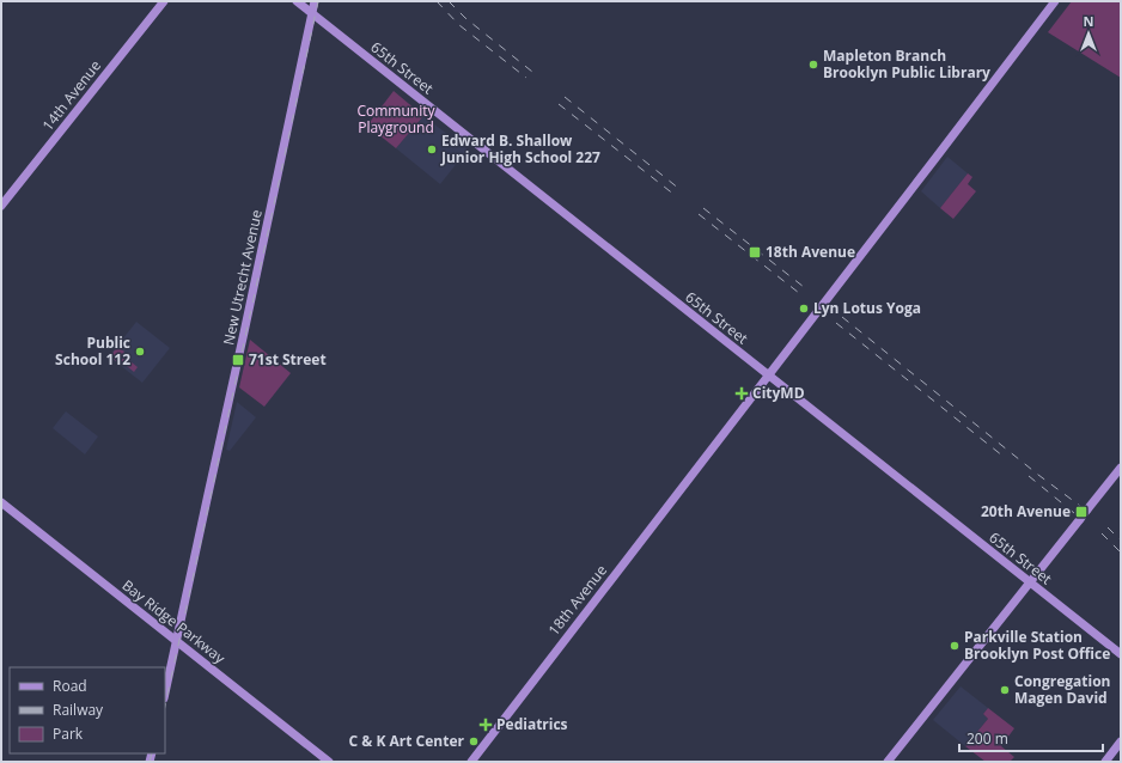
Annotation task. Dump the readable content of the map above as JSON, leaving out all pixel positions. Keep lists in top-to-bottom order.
{
  "streets": {
    "street": [
      "65th Street",
      "14th Avenue",
      "New Utrecht Avenue",
      "18th Avenue",
      "Bay Ridge Parkway"
    ]
  },
  "crossings": [
    ["65th Street", "New Utrecht Avenue"],
    ["65th Street", "18th Avenue"],
    ["New Utrecht Avenue", "Bay Ridge Parkway"]
  ],
  "parks": ["Community Playground"],
  "places": {
    "other": [
      "Mapleton Branch Brooklyn Public Library",
      "Edward B. Shallow Junior High School 227",
      "Lyn Lotus Yoga",
      "Public School 112",
      "Parkville Station Brooklyn Post Office",
      "Congregation Magen David",
      "C & K Art Center"
    ],
    "transit": ["18th Avenue", "71st Street", "20th Avenue"],
    "health": ["CityMD", "Pediatrics"]
  },
  "legend": ["Road", "Railway", "Park"],
  "scale_bar": "200 m",
  "north": "top"
}
